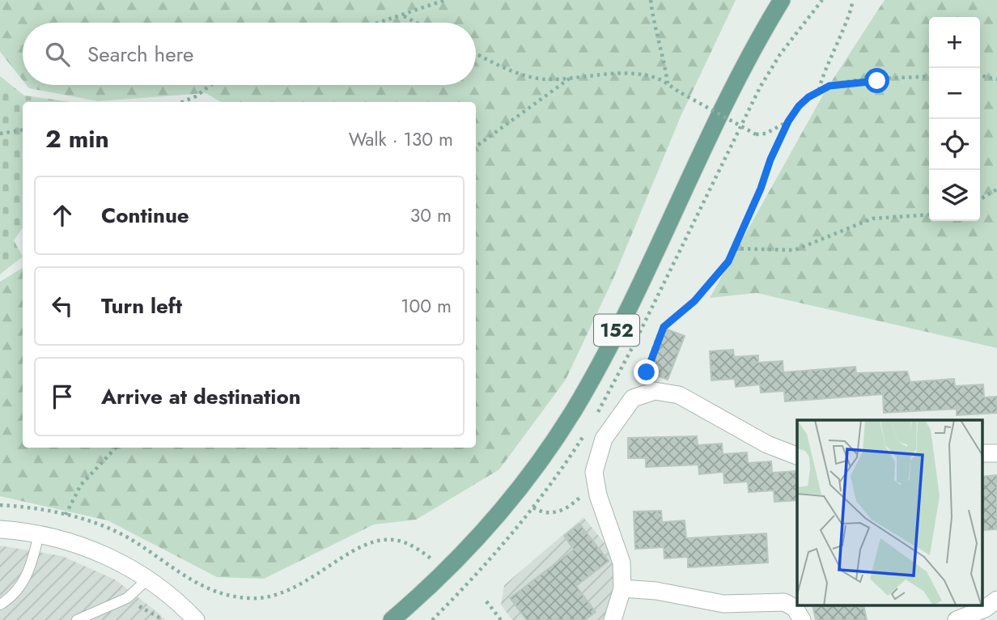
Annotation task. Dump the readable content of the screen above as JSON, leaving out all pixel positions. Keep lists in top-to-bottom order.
{
  "streets": {
    "main road": ["152"]
  },
  "page": {
    "map_buttons": ["+", "−"],
    "search": "Search here",
    "heading": ["2 min", "Walk · 130 m"],
    "list": [
      ["Continue", "30 m"],
      ["Turn left", "100 m"],
      "Arrive at destination"
    ]
  }
}
